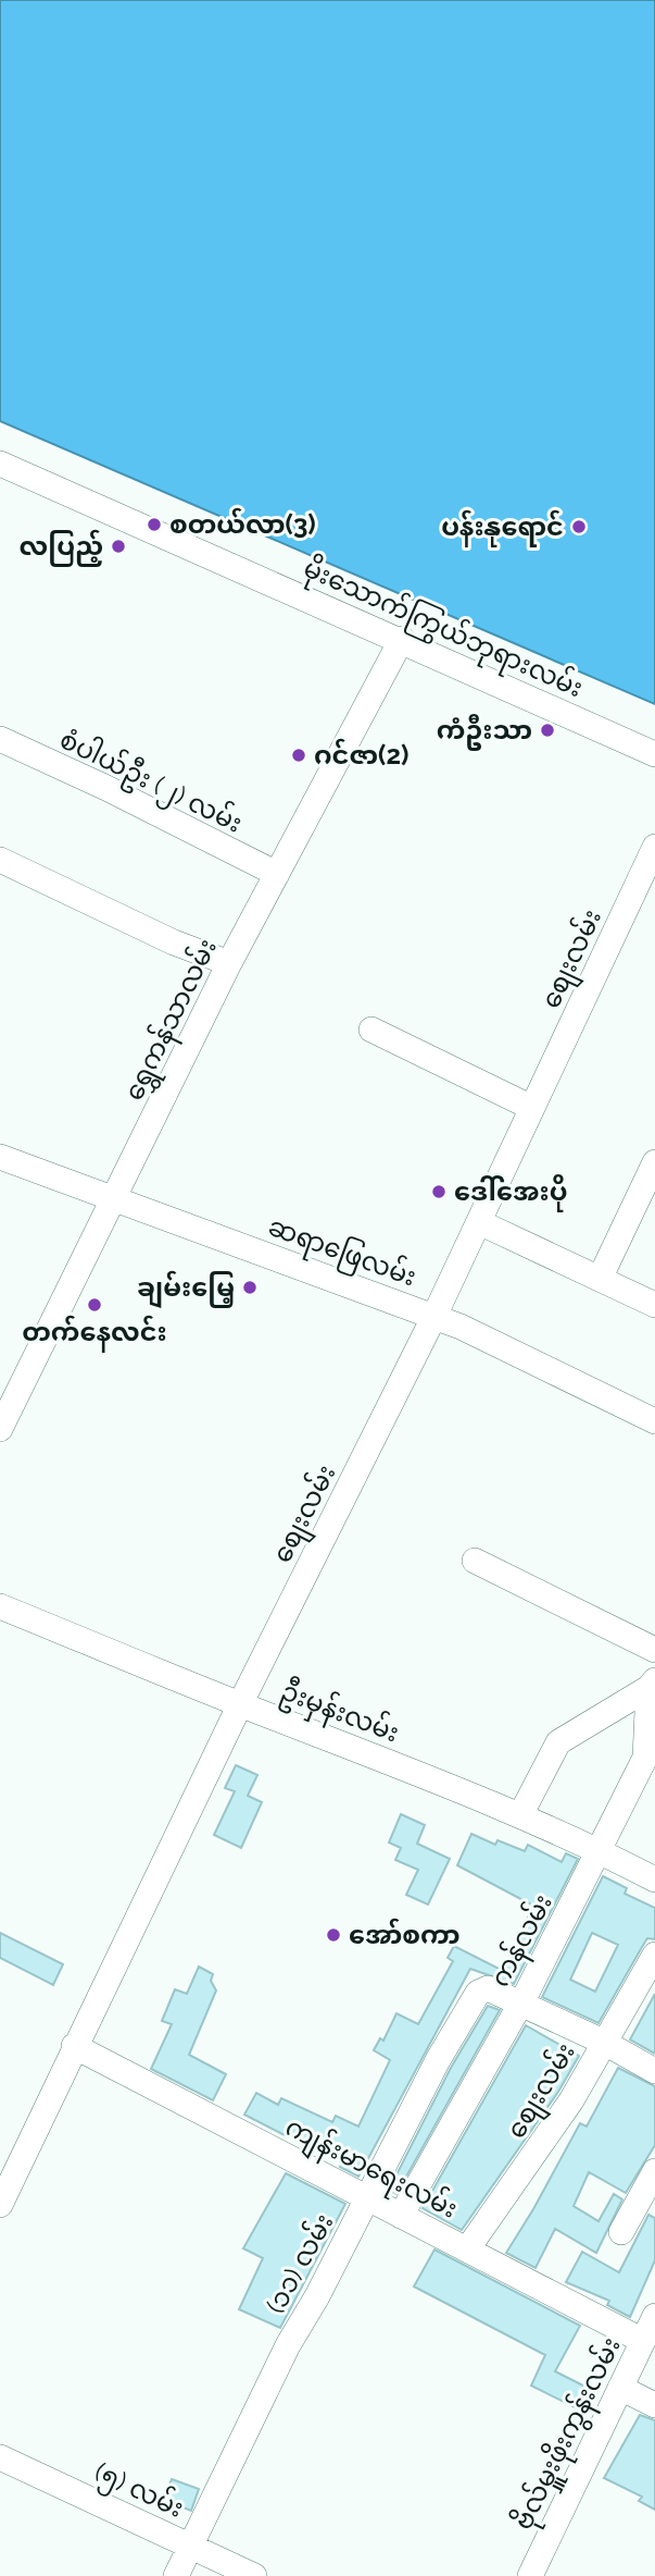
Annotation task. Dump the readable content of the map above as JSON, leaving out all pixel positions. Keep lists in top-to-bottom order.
{
  "streets": {
    "street": [
      "မိုးသောက်ကြွယ်ဘုရားလမ်း",
      "စံပါယ်ဦး (၂) လမ်း",
      "စျေးလမ်း",
      "‌ရွှေကန်သာလမ်း",
      "ဆရာဖြေလမ်း",
      "ဦးမှန်းလမ်း",
      "ကန်လမ်း",
      "ကျန်းမာရေးလမ်း",
      "(၁၁) လမ်း",
      "ဗိုလ်မှူးဖိုးကွန်းလမ်း",
      "(၅) လမ်း"
    ]
  },
  "crossings": [
    ["မိုးသောက်ကြွယ်ဘုရားလမ်း", "‌ရွှေကန်သာလမ်း"],
    ["စံပါယ်ဦး (၂) လမ်း", "‌ရွှေကန်သာလမ်း"],
    ["စျေးလမ်း", "ဆရာဖြေလမ်း"],
    ["စျေးလမ်း", "ဦးမှန်းလမ်း"],
    ["စျေးလမ်း", "ကျန်းမာရေးလမ်း"],
    ["‌ရွှေကန်သာလမ်း", "ဆရာဖြေလမ်း"],
    ["ဦးမှန်းလမ်း", "ကန်လမ်း"],
    ["ကန်လမ်း", "ကျန်းမာရေးလမ်း"],
    ["ကန်လမ်း", "(၁၁) လမ်း"],
    ["ကျန်းမာရေးလမ်း", "(၁၁) လမ်း"],
    ["ကျန်းမာရေးလမ်း", "ဗိုလ်မှူးဖိုးကွန်းလမ်း"],
    ["(၁၁) လမ်း", "(၅) လမ်း"]
  ],
  "places": [
    "စတယ်လာ(3)",
    "ပန်းနုရောင်",
    "လပြည့်",
    "ကံဦးသာ",
    "ဂင်ဇာ(2)",
    "ဒေါ်အေးပို",
    "ချမ်းမြေ့",
    "တက်နေလင်း",
    "အော်စကာ"
  ]
}
